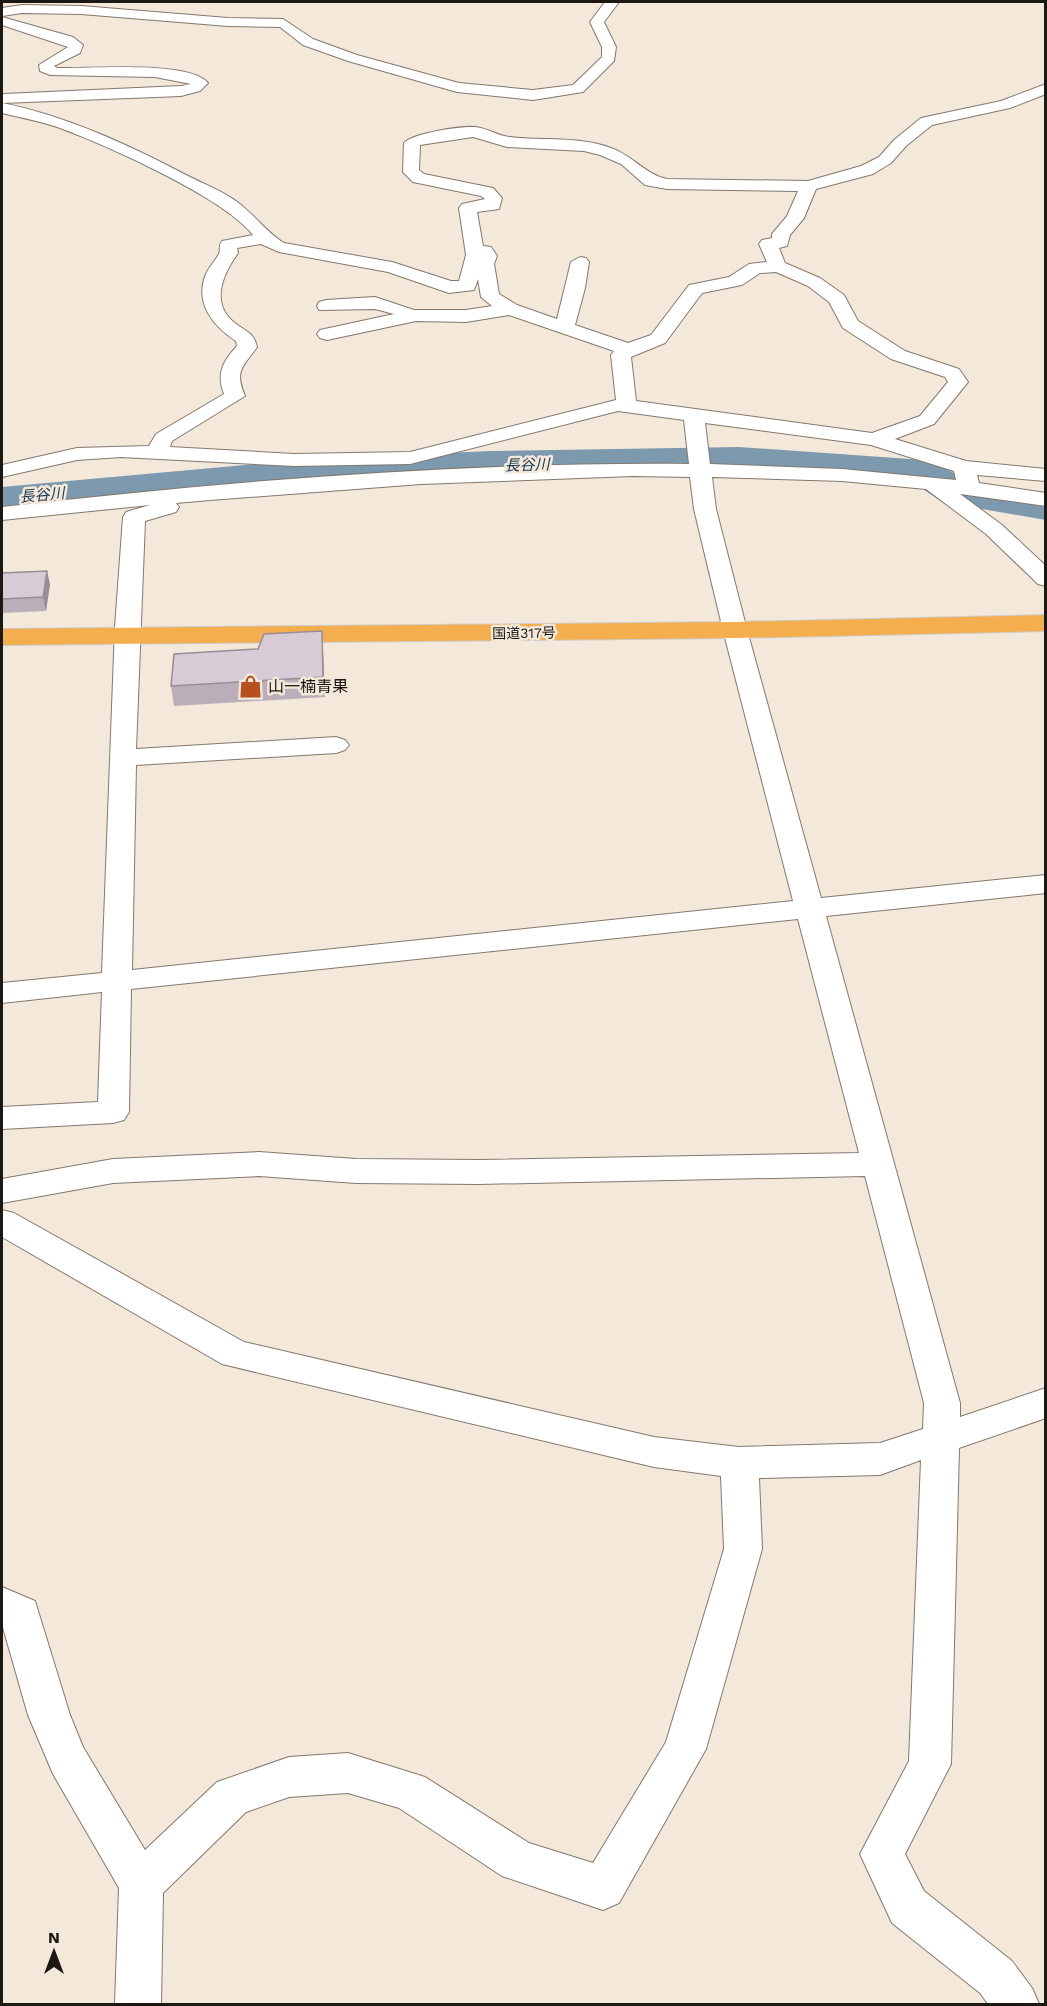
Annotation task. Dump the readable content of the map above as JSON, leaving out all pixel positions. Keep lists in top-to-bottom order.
{
  "streets": {
    "highway": ["国道317号"]
  },
  "water": ["長谷川"],
  "places": {
    "shop": ["山一楠青果"]
  },
  "north": "top"
}
